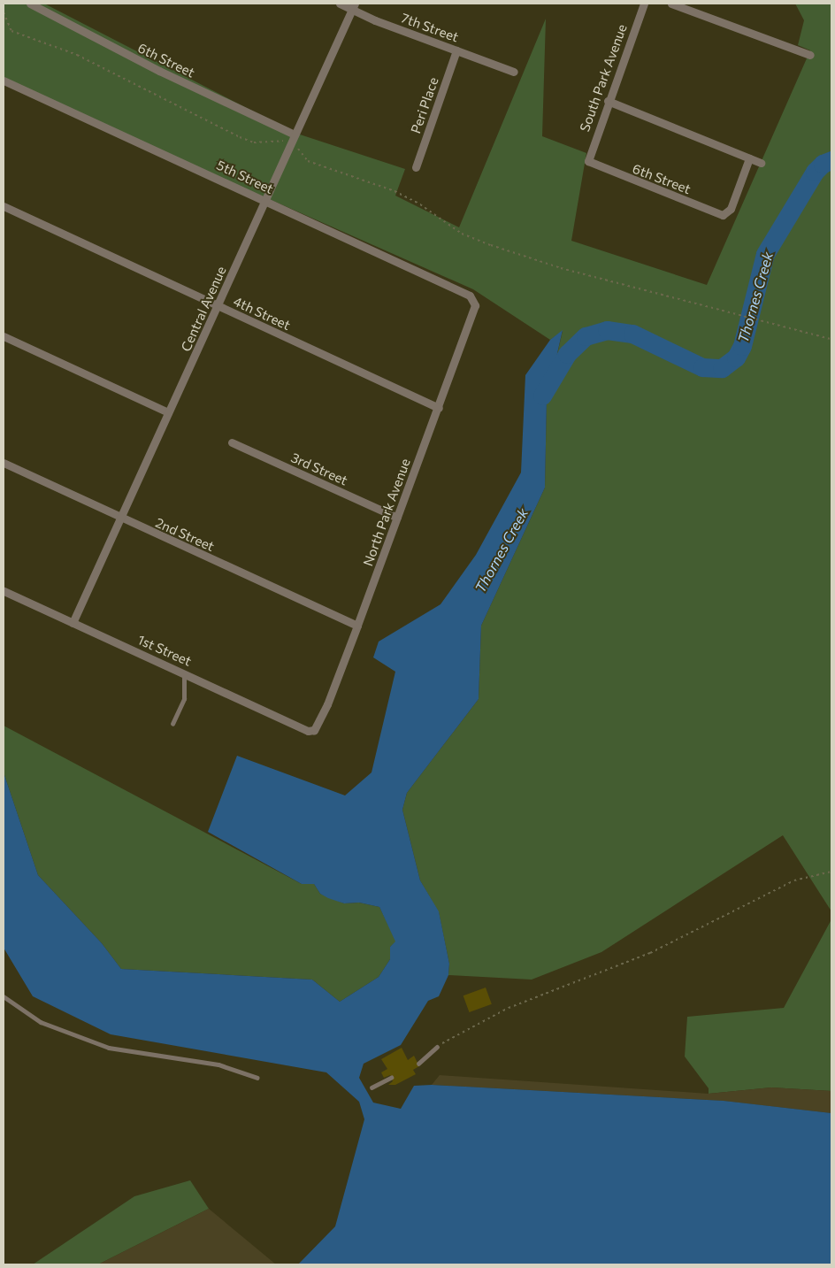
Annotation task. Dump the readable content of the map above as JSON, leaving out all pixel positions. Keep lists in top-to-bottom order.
{
  "streets": {
    "street": [
      "7th Street",
      "6th Street",
      "South Park Avenue",
      "Peri Place",
      "5th Street",
      "Central Avenue",
      "4th Street",
      "3rd Street",
      "North Park Avenue",
      "2nd Street",
      "1st Street"
    ]
  },
  "crossings": [
    ["7th Street", "Peri Place"],
    ["7th Street", "Central Avenue"],
    ["6th Street", "South Park Avenue"],
    ["6th Street", "Central Avenue"],
    ["5th Street", "Central Avenue"],
    ["5th Street", "North Park Avenue"],
    ["Central Avenue", "4th Street"],
    ["Central Avenue", "2nd Street"],
    ["Central Avenue", "1st Street"],
    ["4th Street", "North Park Avenue"],
    ["3rd Street", "North Park Avenue"],
    ["North Park Avenue", "2nd Street"],
    ["North Park Avenue", "1st Street"]
  ],
  "water": ["Thornes Creek"]
}
